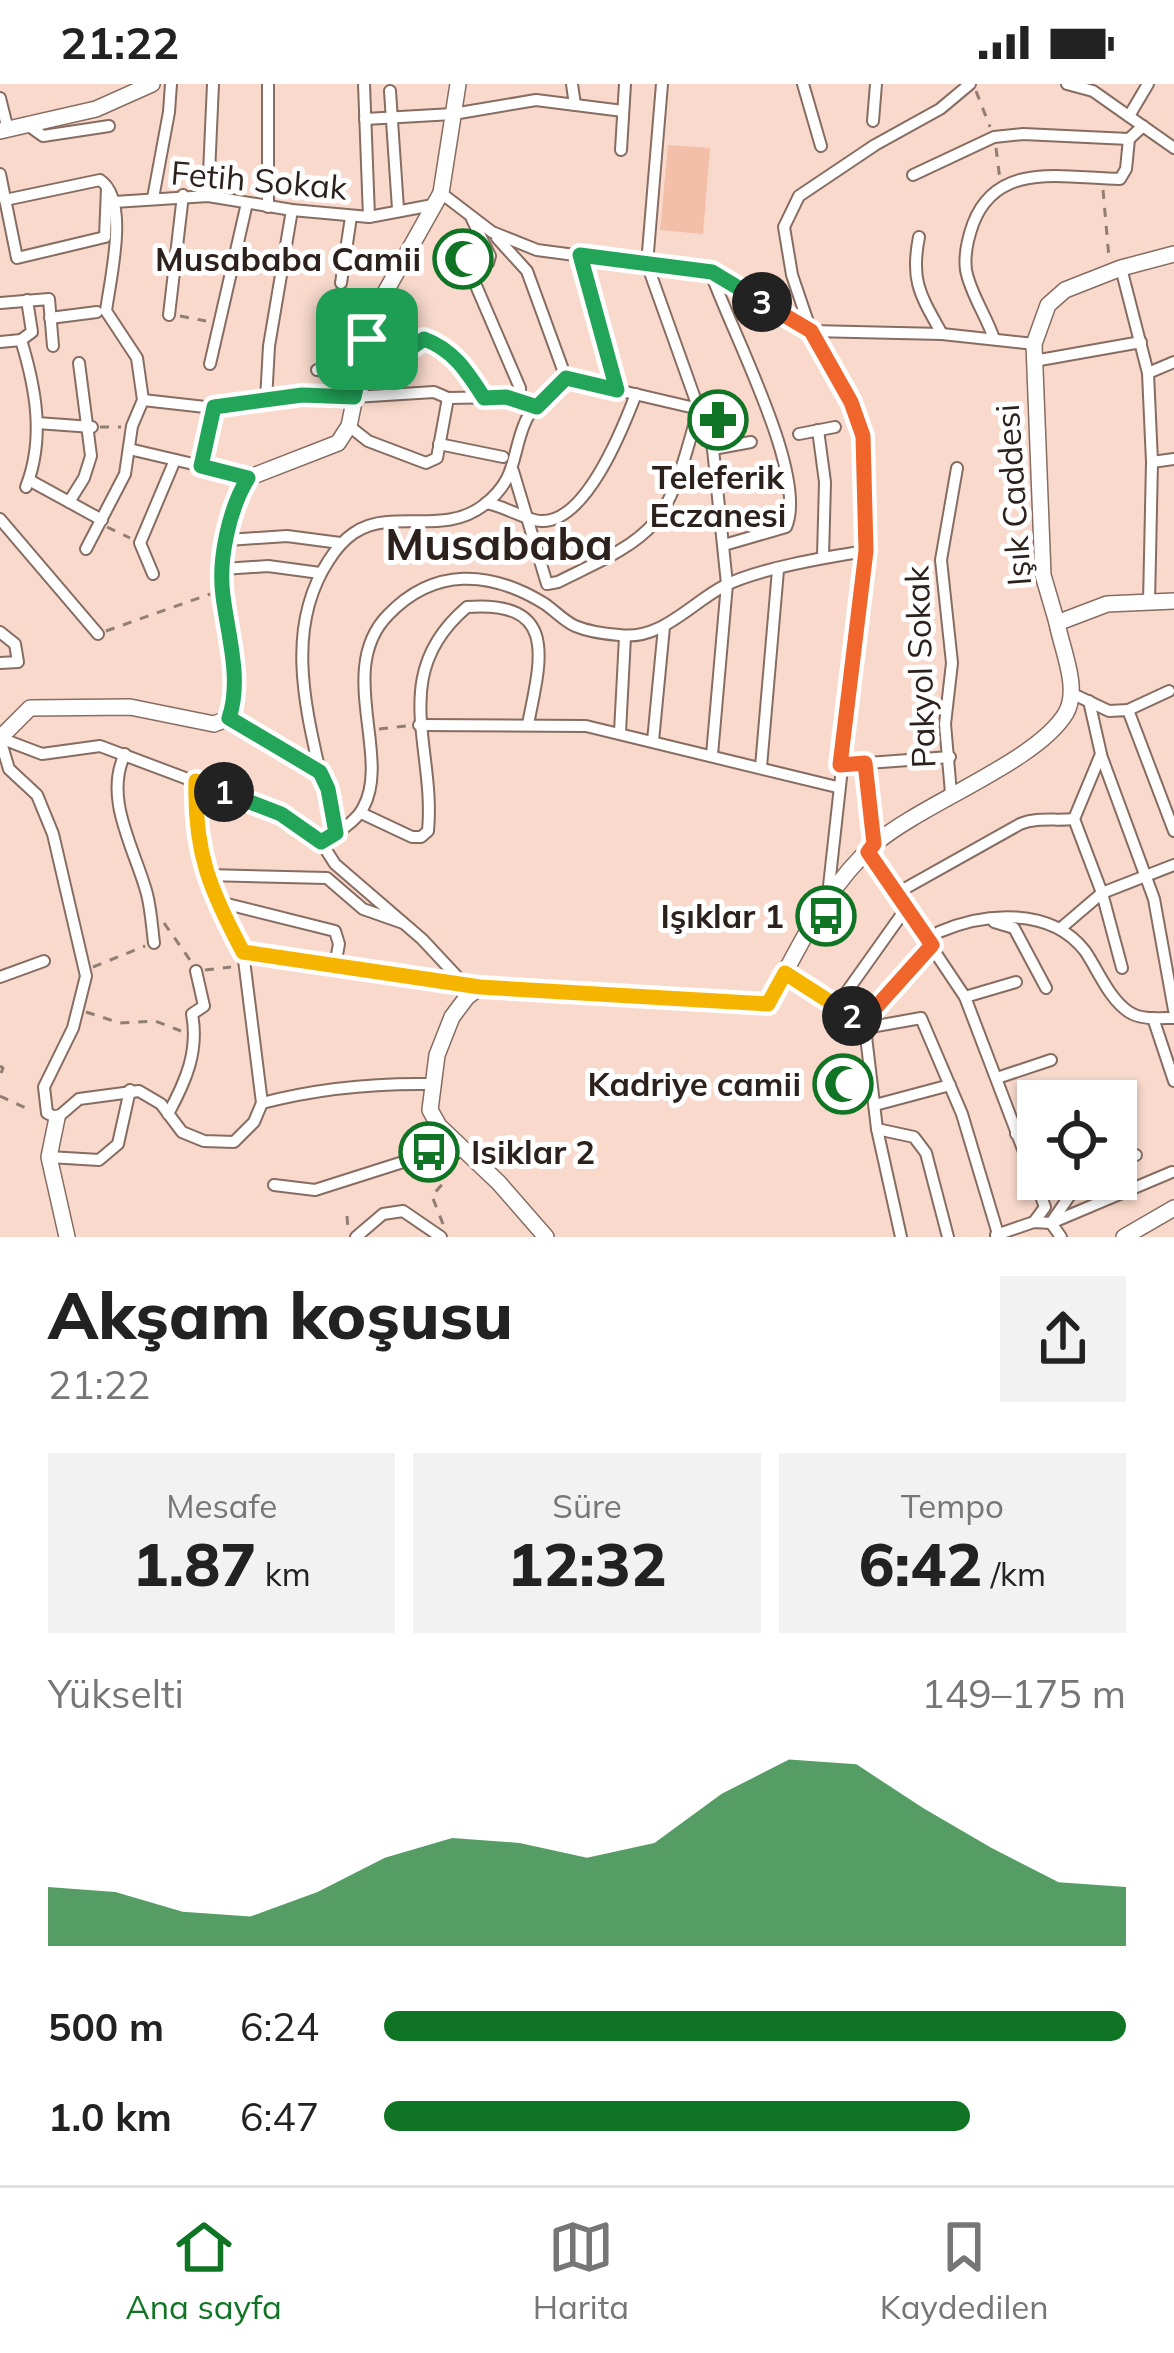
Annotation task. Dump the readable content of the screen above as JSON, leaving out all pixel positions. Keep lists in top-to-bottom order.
{
  "streets": {
    "main road": ["Işık Caddesi"],
    "street": ["Fetih Sokak", "Pakyol Sokak"]
  },
  "districts": ["Musababa"],
  "places": {
    "mosque": ["Musababa Camii", "Kadriye camii"],
    "pharmacy": ["Teleferik Eczanesi"],
    "bus stop": ["Işıklar 1", "Isiklar 2"]
  },
  "page": {
    "status": "21:22",
    "pins": ["3", "1", "2"],
    "heading": ["Akşam koşusu", "21:22"],
    "stats": [
      ["Mesafe", "1.87 km"],
      ["Süre", "12:32"],
      ["Tempo", "6:42 /km"]
    ],
    "chart": ["Yükselti", "149–175 m"],
    "list": [
      {
        "name": "500 m",
        "note": "6:24"
      },
      {
        "name": "1.0 km",
        "note": "6:47"
      }
    ],
    "tabs": ["Ana sayfa", "Harita", "Kaydedilen"]
  }
}
